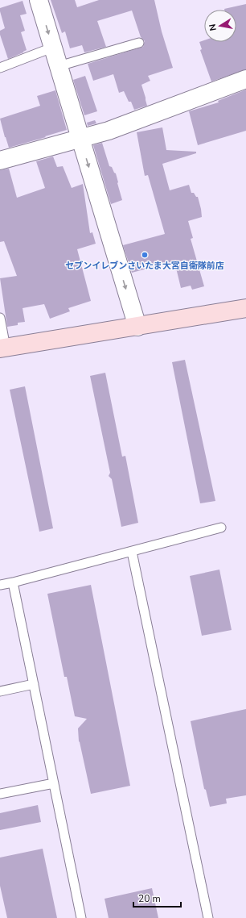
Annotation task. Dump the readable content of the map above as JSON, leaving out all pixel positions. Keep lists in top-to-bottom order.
{
  "places": ["セブンイレブンさいたま大宮自衛隊前店"],
  "scale_bar": "20 m",
  "north": "left"
}
